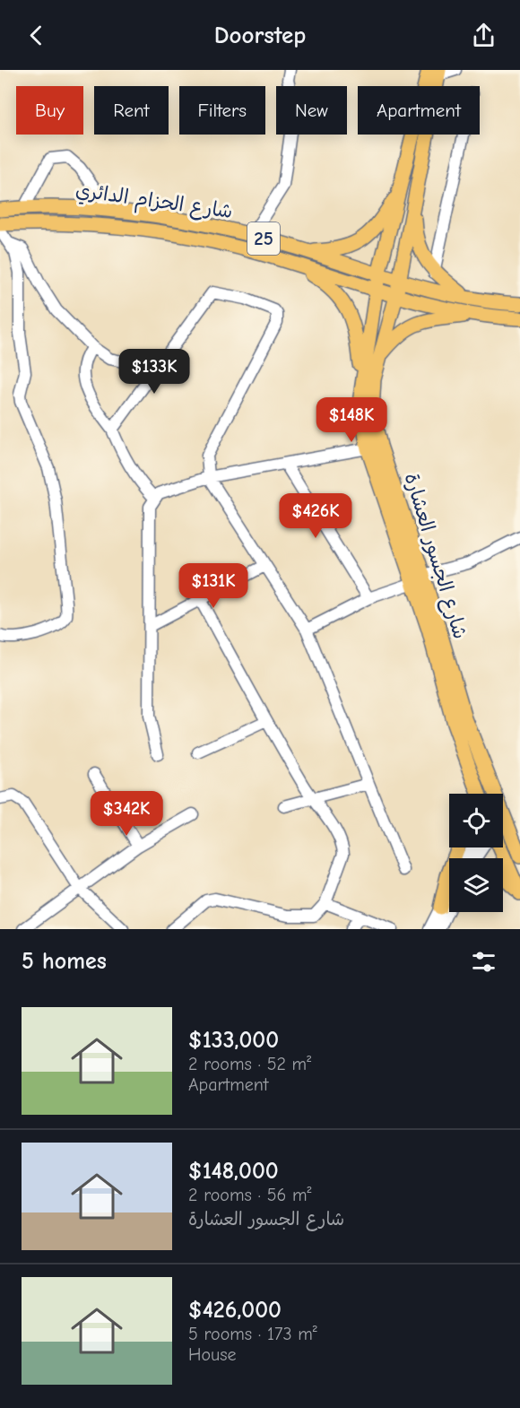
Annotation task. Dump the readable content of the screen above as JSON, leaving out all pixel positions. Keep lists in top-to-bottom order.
{
  "streets": {
    "main road": ["شارع الحزام الدائري", "25", "شارع الجسور العشارة"]
  },
  "crossings": [
    ["شارع الحزام الدائري", "شارع الجسور العشارة"]
  ],
  "page": {
    "header": "Doorstep",
    "chip": [
      "Buy",
      "Rent",
      "Filters",
      "New",
      "Apartment"
    ],
    "price": [
      "$133K",
      "$148K",
      "$426K",
      "$131K",
      "$342K"
    ],
    "heading": "5 homes",
    "list": [
      {
        "name": "$133,000",
        "note": "2 rooms · 52 m² · Apartment"
      },
      {
        "name": "$148,000",
        "note": "2 rooms · 56 m² · شارع الجسور العشارة"
      },
      {
        "name": "$426,000",
        "note": "5 rooms · 173 m² · House"
      }
    ]
  }
}
